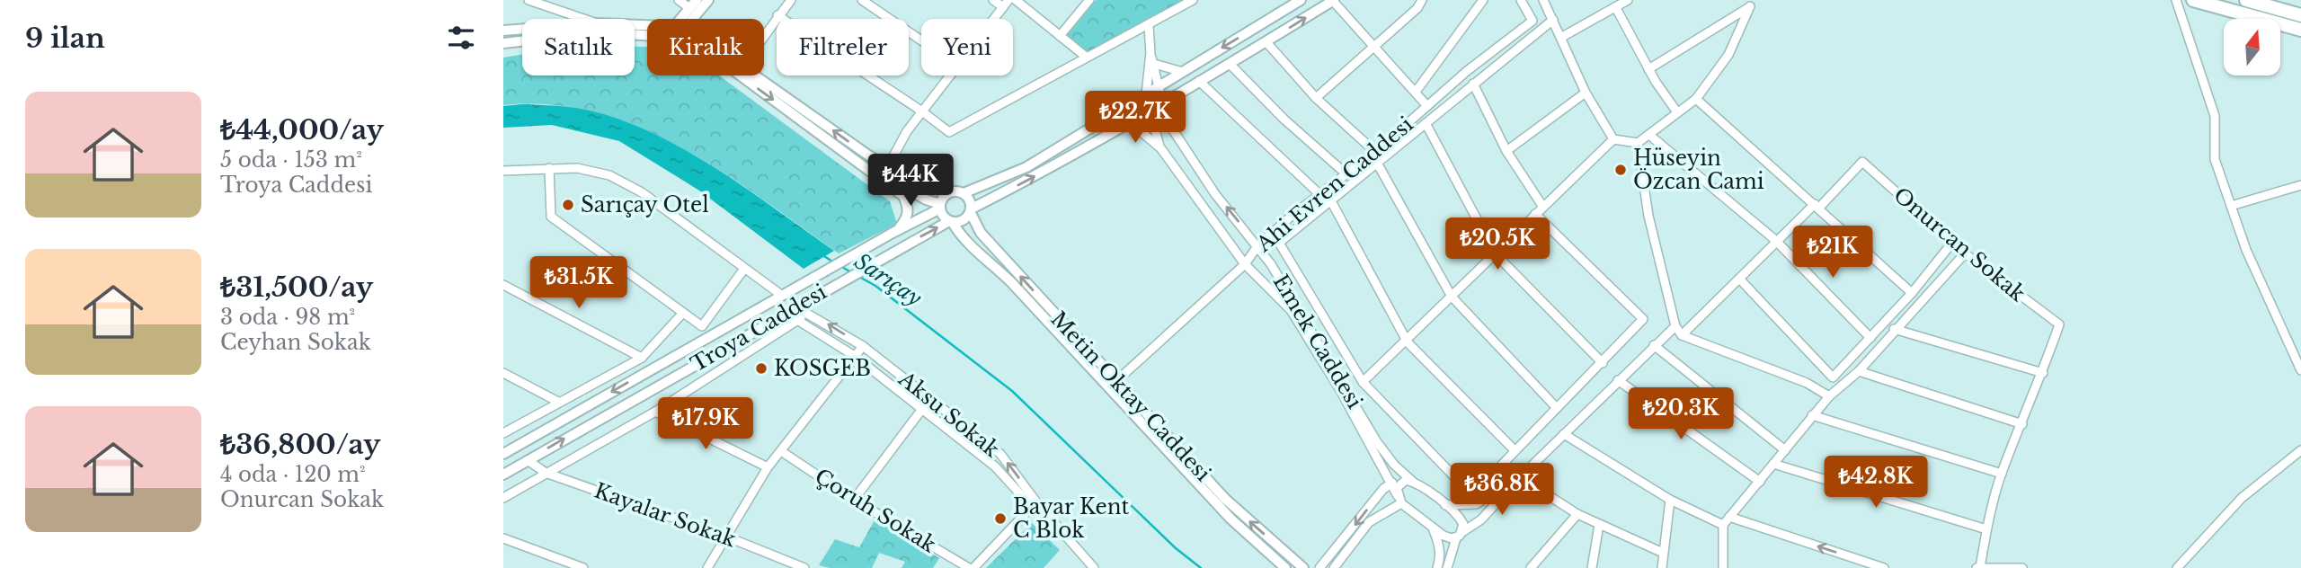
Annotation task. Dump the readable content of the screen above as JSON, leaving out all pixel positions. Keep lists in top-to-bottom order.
{
  "streets": {
    "main road": ["Troya Caddesi", "Metin Oktay Caddesi"],
    "street": [
      "Ahi Evren Caddesi",
      "Onurcan Sokak",
      "Emek Caddesi",
      "Aksu Sokak",
      "Çoruh Sokak",
      "Kayalar Sokak"
    ]
  },
  "crossings": [
    ["Ahi Evren Caddesi", "Emek Caddesi"],
    ["Ahi Evren Caddesi", "Metin Oktay Caddesi"],
    ["Troya Caddesi", "Metin Oktay Caddesi"],
    ["Troya Caddesi", "Kayalar Sokak"],
    ["Aksu Sokak", "Çoruh Sokak"]
  ],
  "one_way": ["Aksu Sokak"],
  "water": ["Sarıçay"],
  "places": [
    "Hüseyin Özcan Cami",
    "Sarıçay Otel",
    "KOSGEB",
    "Bayar Kent C Blok"
  ],
  "north": "top",
  "page": {
    "heading": "9 ilan",
    "chip": [
      "Satılık",
      "Kiralık",
      "Filtreler",
      "Yeni"
    ],
    "list": [
      {
        "name": "₺44,000/ay",
        "note": "5 oda · 153 m² · Troya Caddesi"
      },
      {
        "name": "₺31,500/ay",
        "note": "3 oda · 98 m² · Ceyhan Sokak"
      },
      {
        "name": "₺36,800/ay",
        "note": "4 oda · 120 m² · Onurcan Sokak"
      }
    ],
    "price": [
      "₺22.7K",
      "₺44K",
      "₺20.5K",
      "₺21K",
      "₺31.5K",
      "₺20.3K",
      "₺17.9K",
      "₺42.8K",
      "₺36.8K"
    ]
  }
}
